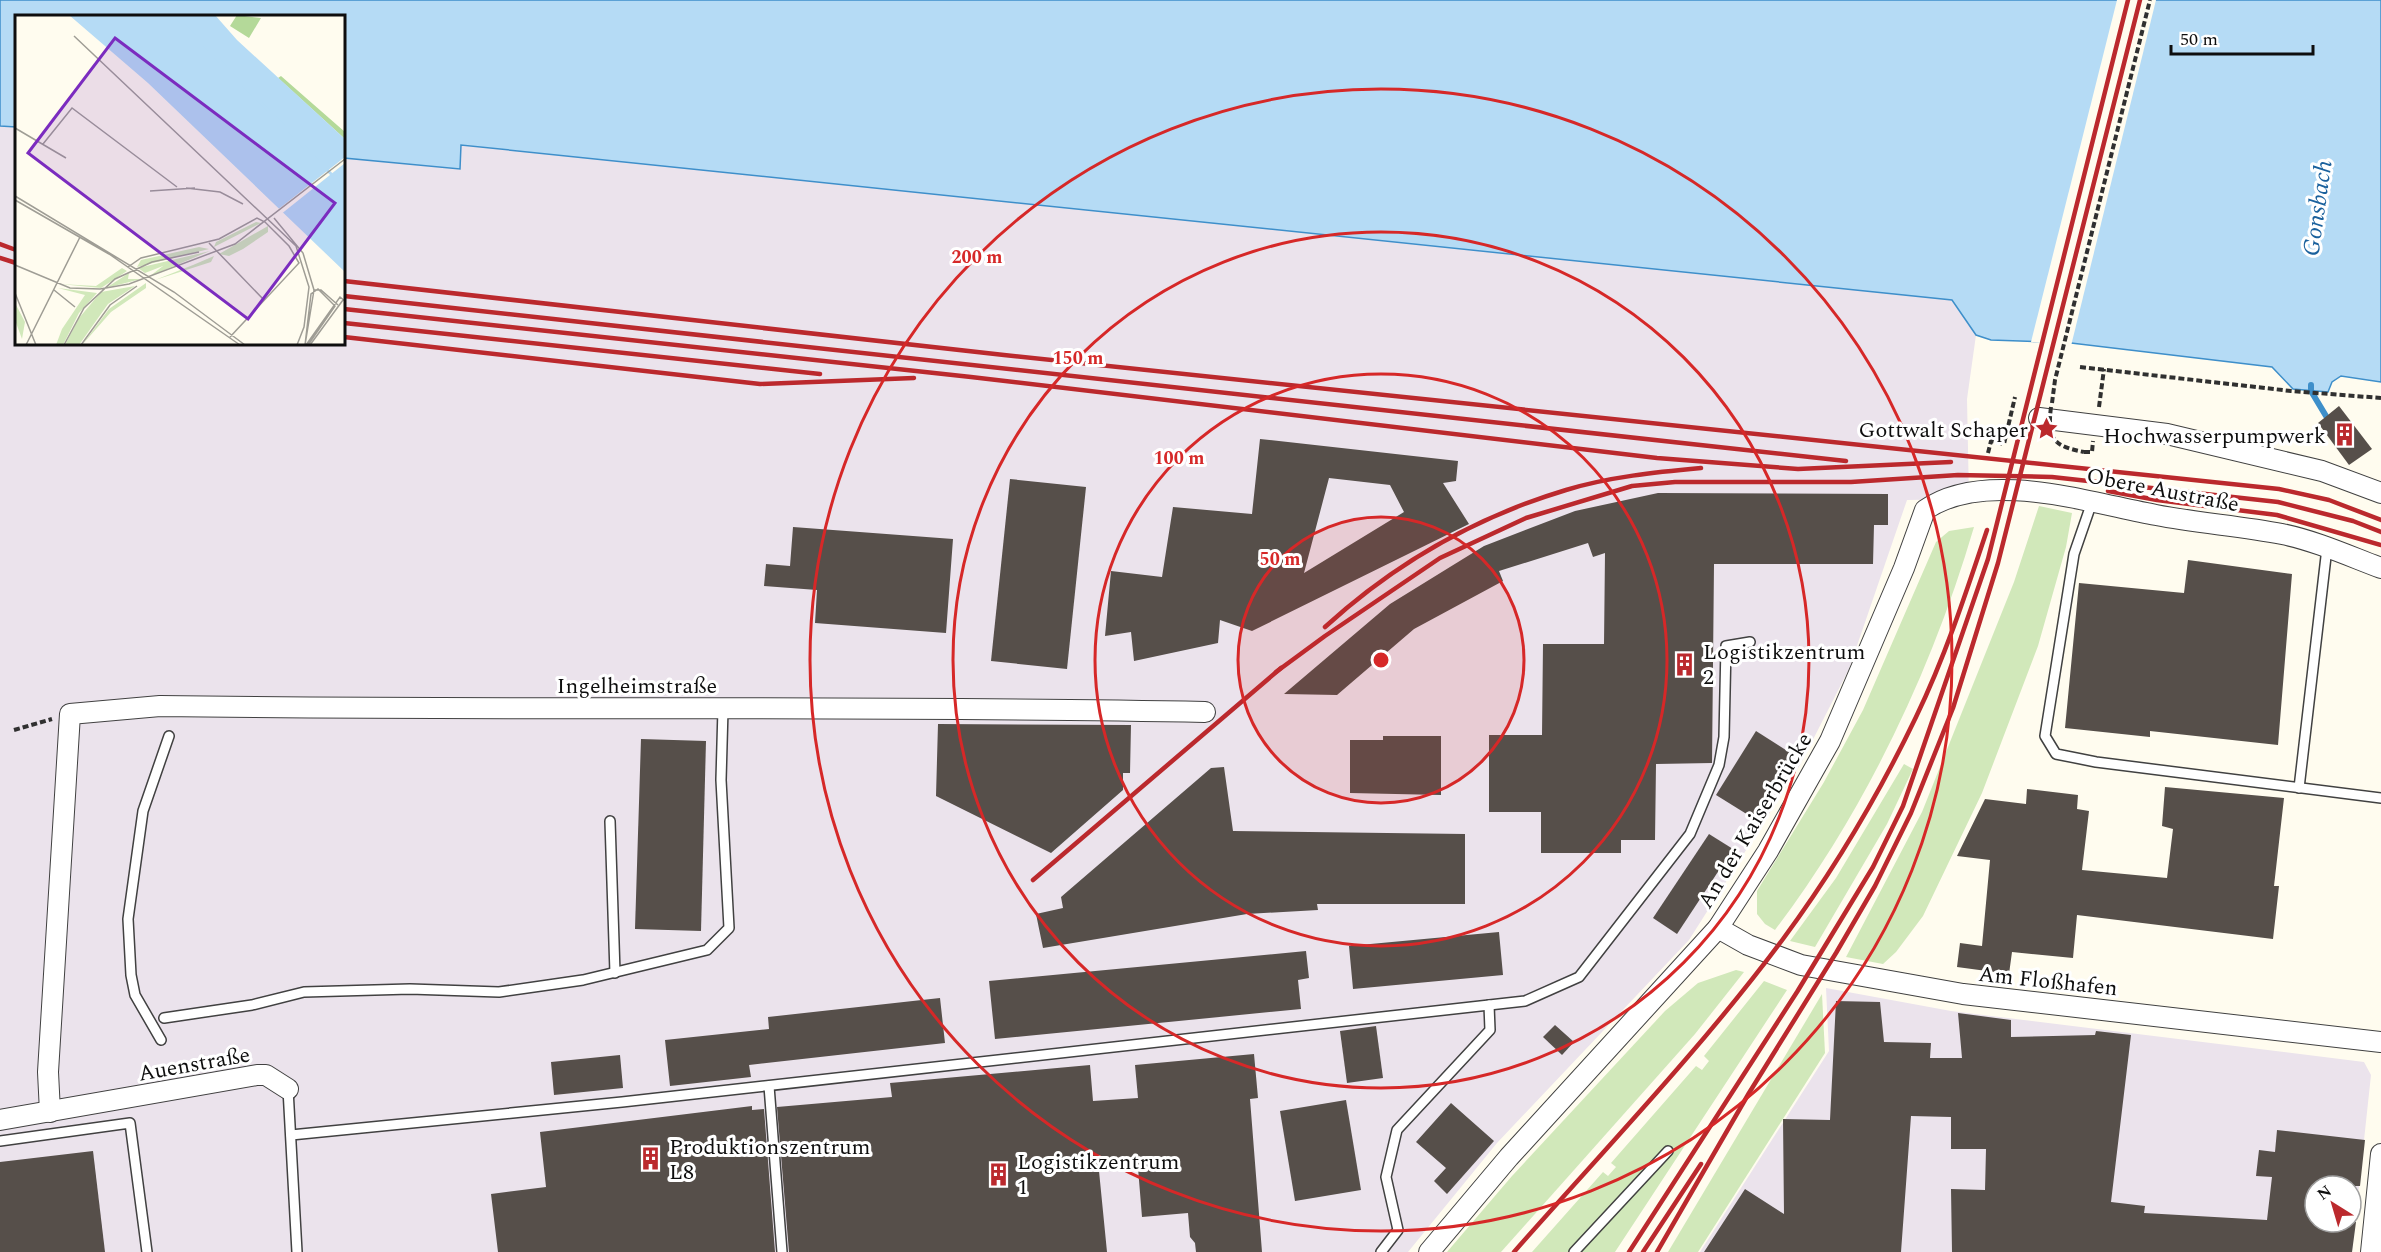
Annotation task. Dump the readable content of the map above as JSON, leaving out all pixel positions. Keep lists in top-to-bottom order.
{
  "streets": {
    "street": [
      "Obere Austraße",
      "Ingelheimstraße",
      "An der Kaiserbrücke",
      "Am Floßhafen",
      "Auenstraße"
    ]
  },
  "crossings": [
    ["Obere Austraße", "An der Kaiserbrücke"],
    ["An der Kaiserbrücke", "Am Floßhafen"]
  ],
  "water": ["Gonsbach"],
  "places": {
    "place": ["Gottwalt Schaper"],
    "building": [
      "Hochwasserpumpwerk",
      "Logistikzentrum 2",
      "Produktionszentrum L8",
      "Logistikzentrum 1"
    ]
  },
  "scale_bar": "50 m",
  "north": "top left",
  "rings": [
    "200 m",
    "150 m",
    "100 m",
    "50 m"
  ]
}
